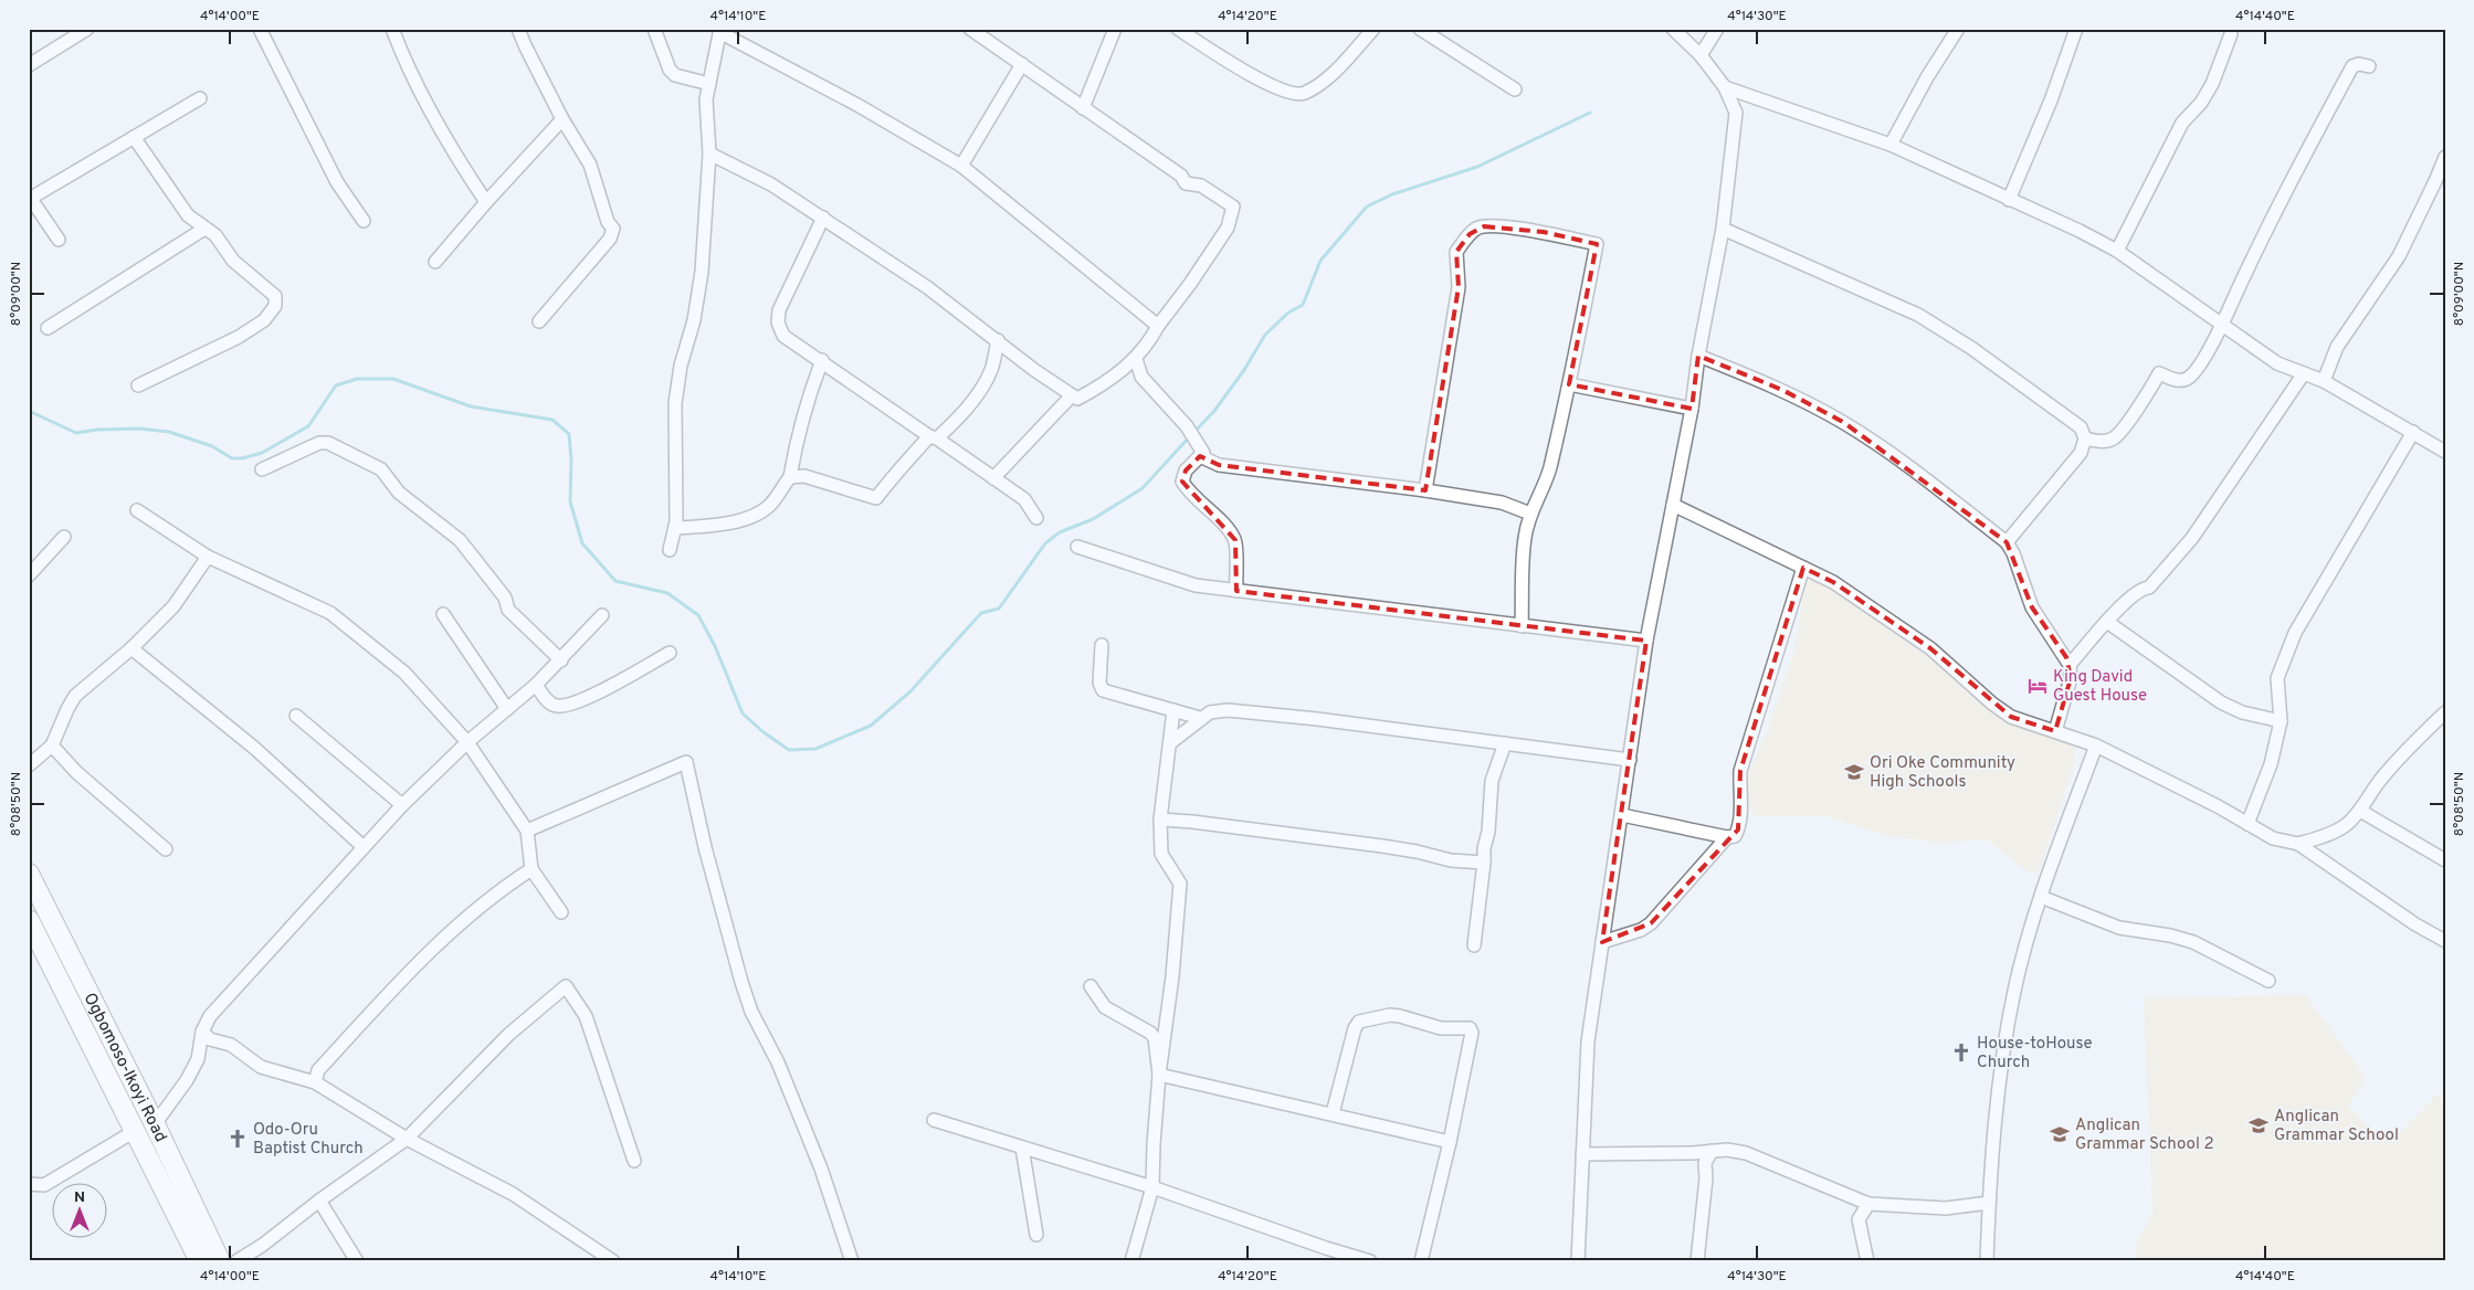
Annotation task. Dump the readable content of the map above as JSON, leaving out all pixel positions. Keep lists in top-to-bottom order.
{
  "streets": {
    "main road": ["Ogbomoso-Ikoyi Road"]
  },
  "places": {
    "hotel": ["King David Guest House"],
    "school or university": ["Ori Oke Community High Schools", "Anglican Grammar School", "Anglican Grammar School 2"],
    "church": ["House-toHouse Church", "Odo-Oru Baptist Church"]
  },
  "north": "top",
  "coordinates": [
    "4°14'00\"E",
    "4°14'10\"E",
    "4°14'20\"E",
    "4°14'30\"E",
    "4°14'40\"E",
    "8°09'00\"N",
    "8°08'50\"N"
  ]
}
